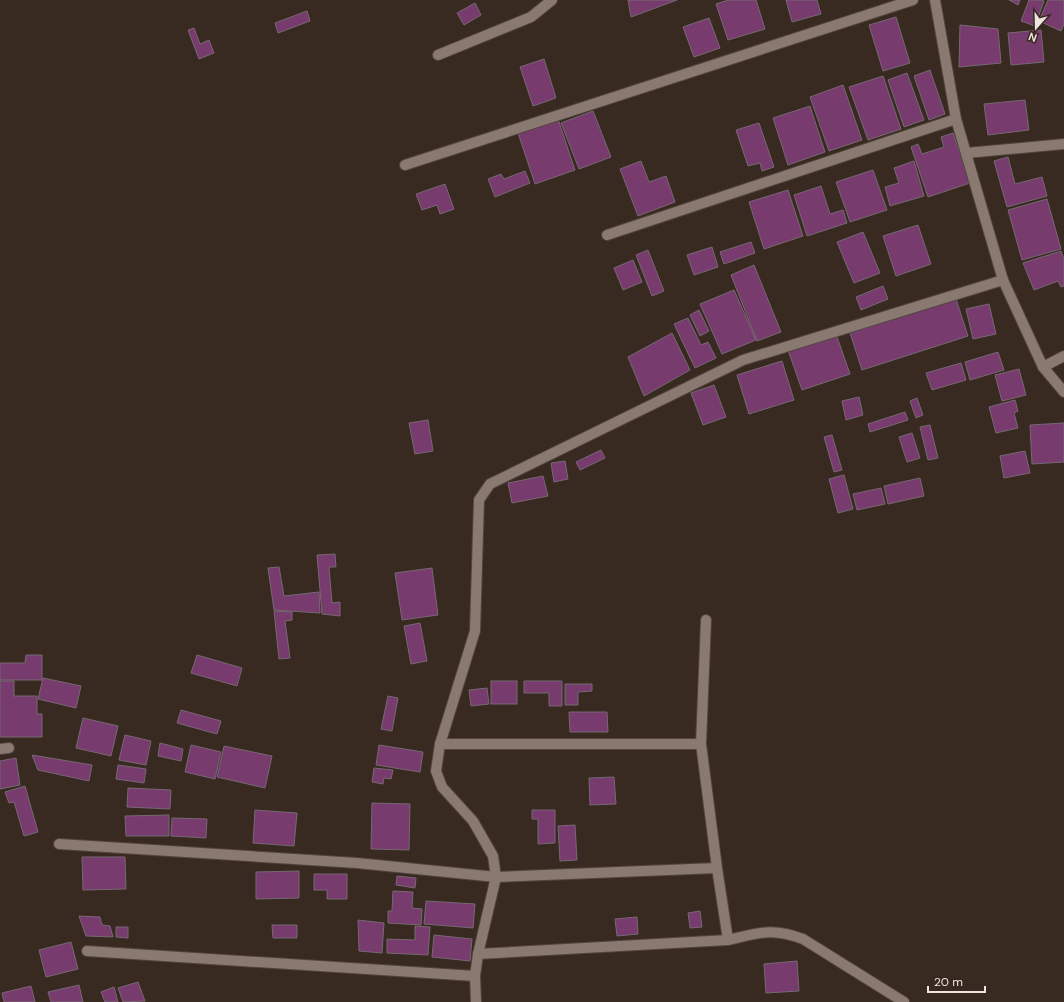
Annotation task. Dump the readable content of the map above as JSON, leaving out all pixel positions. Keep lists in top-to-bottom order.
{
  "scale_bar": "20 m",
  "north": "bottom"
}
